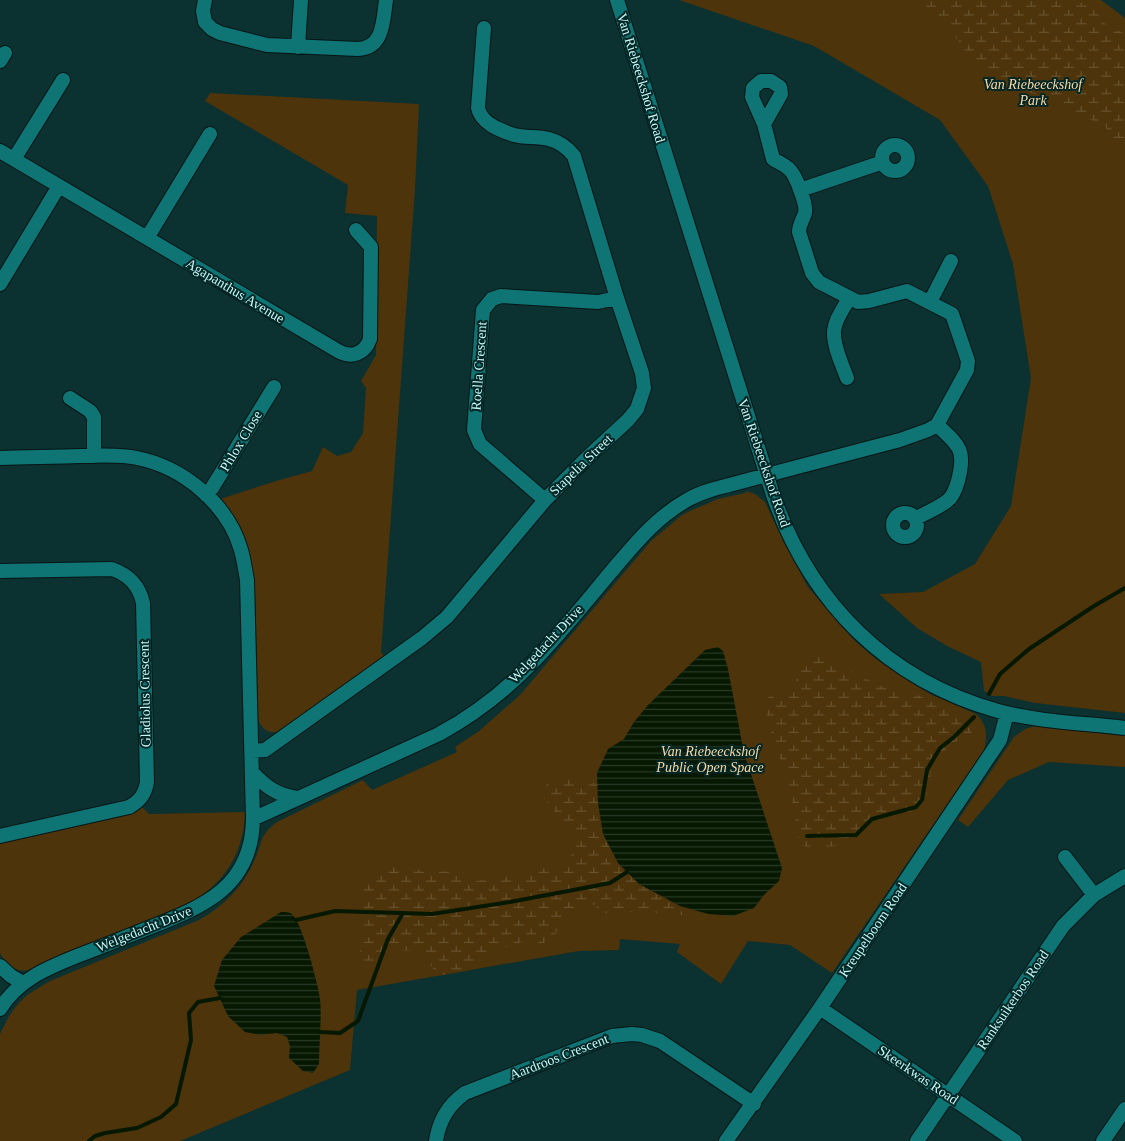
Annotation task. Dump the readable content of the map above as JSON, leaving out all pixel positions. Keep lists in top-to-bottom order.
{
  "streets": {
    "street": [
      "Van Riebeeckshof Road",
      "Agapanthus Avenue",
      "Roella Crescent",
      "Phlox Close",
      "Stapelia Street",
      "Welgedacht Drive",
      "Gladiolus Crescent",
      "Kreupelboom Road",
      "Ranksuikerbos Road",
      "Aardroos Crescent",
      "Skeerkwas Road"
    ]
  },
  "crossings": [
    ["Van Riebeeckshof Road", "Welgedacht Drive"],
    ["Van Riebeeckshof Road", "Kreupelboom Road"],
    ["Roella Crescent", "Stapelia Street"],
    ["Phlox Close", "Welgedacht Drive"],
    ["Stapelia Street", "Welgedacht Drive"],
    ["Kreupelboom Road", "Aardroos Crescent"],
    ["Kreupelboom Road", "Skeerkwas Road"],
    ["Ranksuikerbos Road", "Skeerkwas Road"]
  ],
  "parks": ["Van Riebeeckshof Park", "Van Riebeeckshof Public Open Space"]
}
